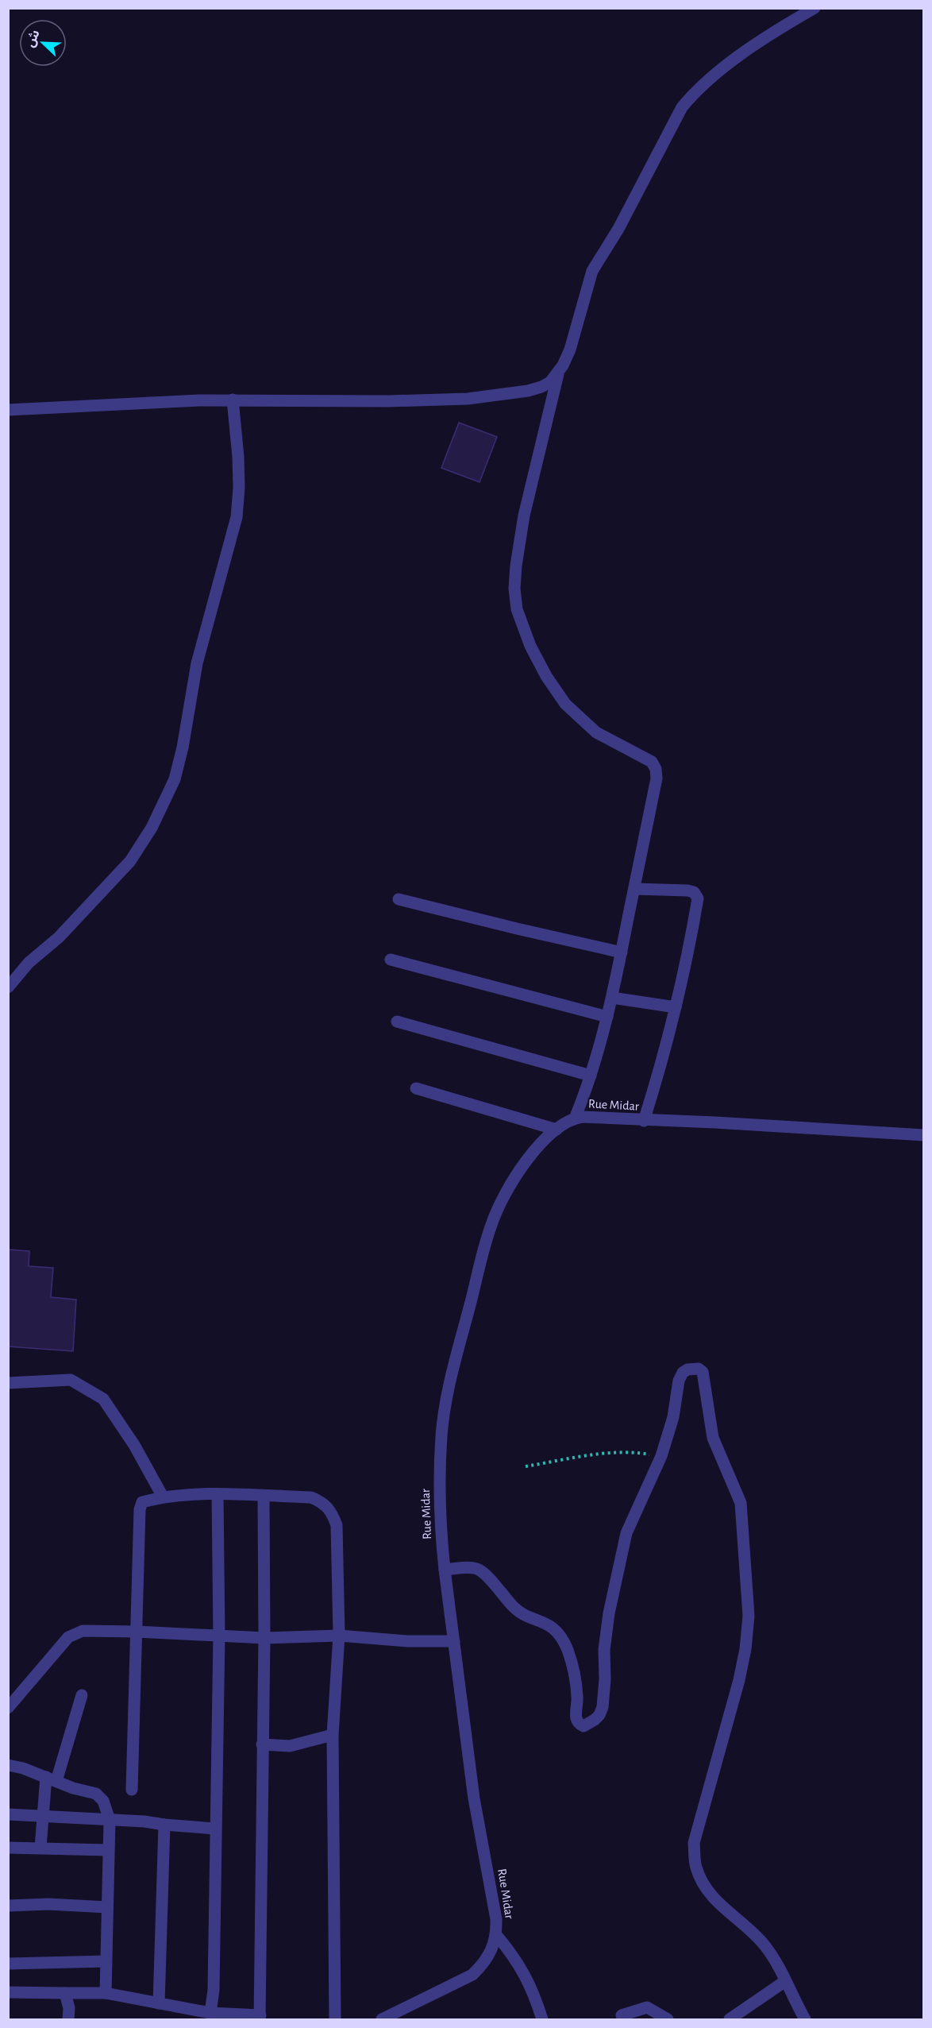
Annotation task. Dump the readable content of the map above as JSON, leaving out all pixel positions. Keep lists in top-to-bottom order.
{
  "streets": {
    "street": ["Rue Midar"]
  },
  "north": "top left"
}
